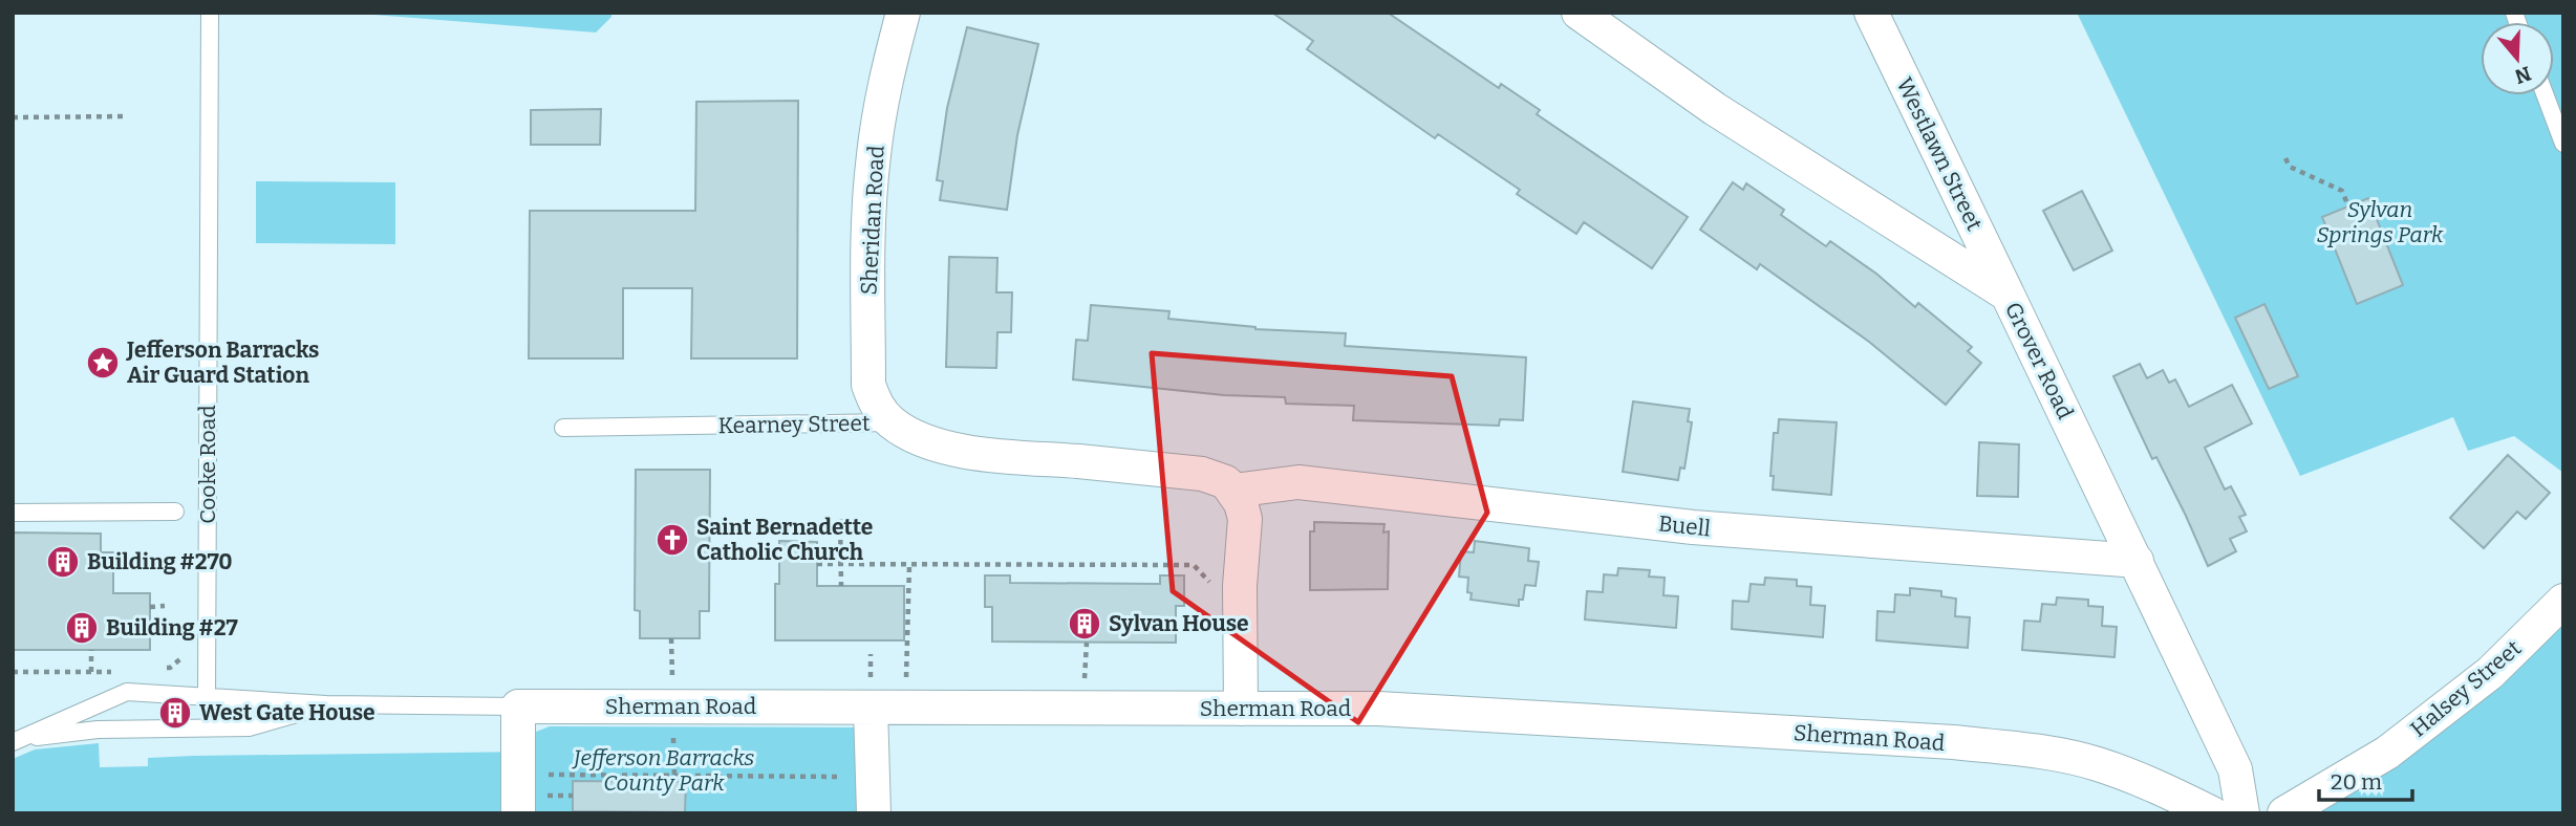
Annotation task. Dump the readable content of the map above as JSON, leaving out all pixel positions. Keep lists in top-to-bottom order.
{
  "streets": {
    "street": [
      "Westlawn Street",
      "Sheridan Road",
      "Grover Road",
      "Kearney Street",
      "Buell",
      "Halsey Street",
      "Sherman Road"
    ],
    "lane": ["Cooke Road"]
  },
  "crossings": [
    ["Westlawn Street", "Grover Road"],
    ["Sheridan Road", "Kearney Street"],
    ["Grover Road", "Buell"],
    ["Kearney Street", "Buell"]
  ],
  "parks": ["Sylvan Springs Park", "Jefferson Barracks County Park"],
  "places": {
    "place": ["Jefferson Barracks Air Guard Station"],
    "church": ["Saint Bernadette Catholic Church"],
    "building": [
      "Building #270",
      "Sylvan House",
      "Building #27",
      "West Gate House"
    ]
  },
  "scale_bar": "20 m",
  "north": "bottom"
}
